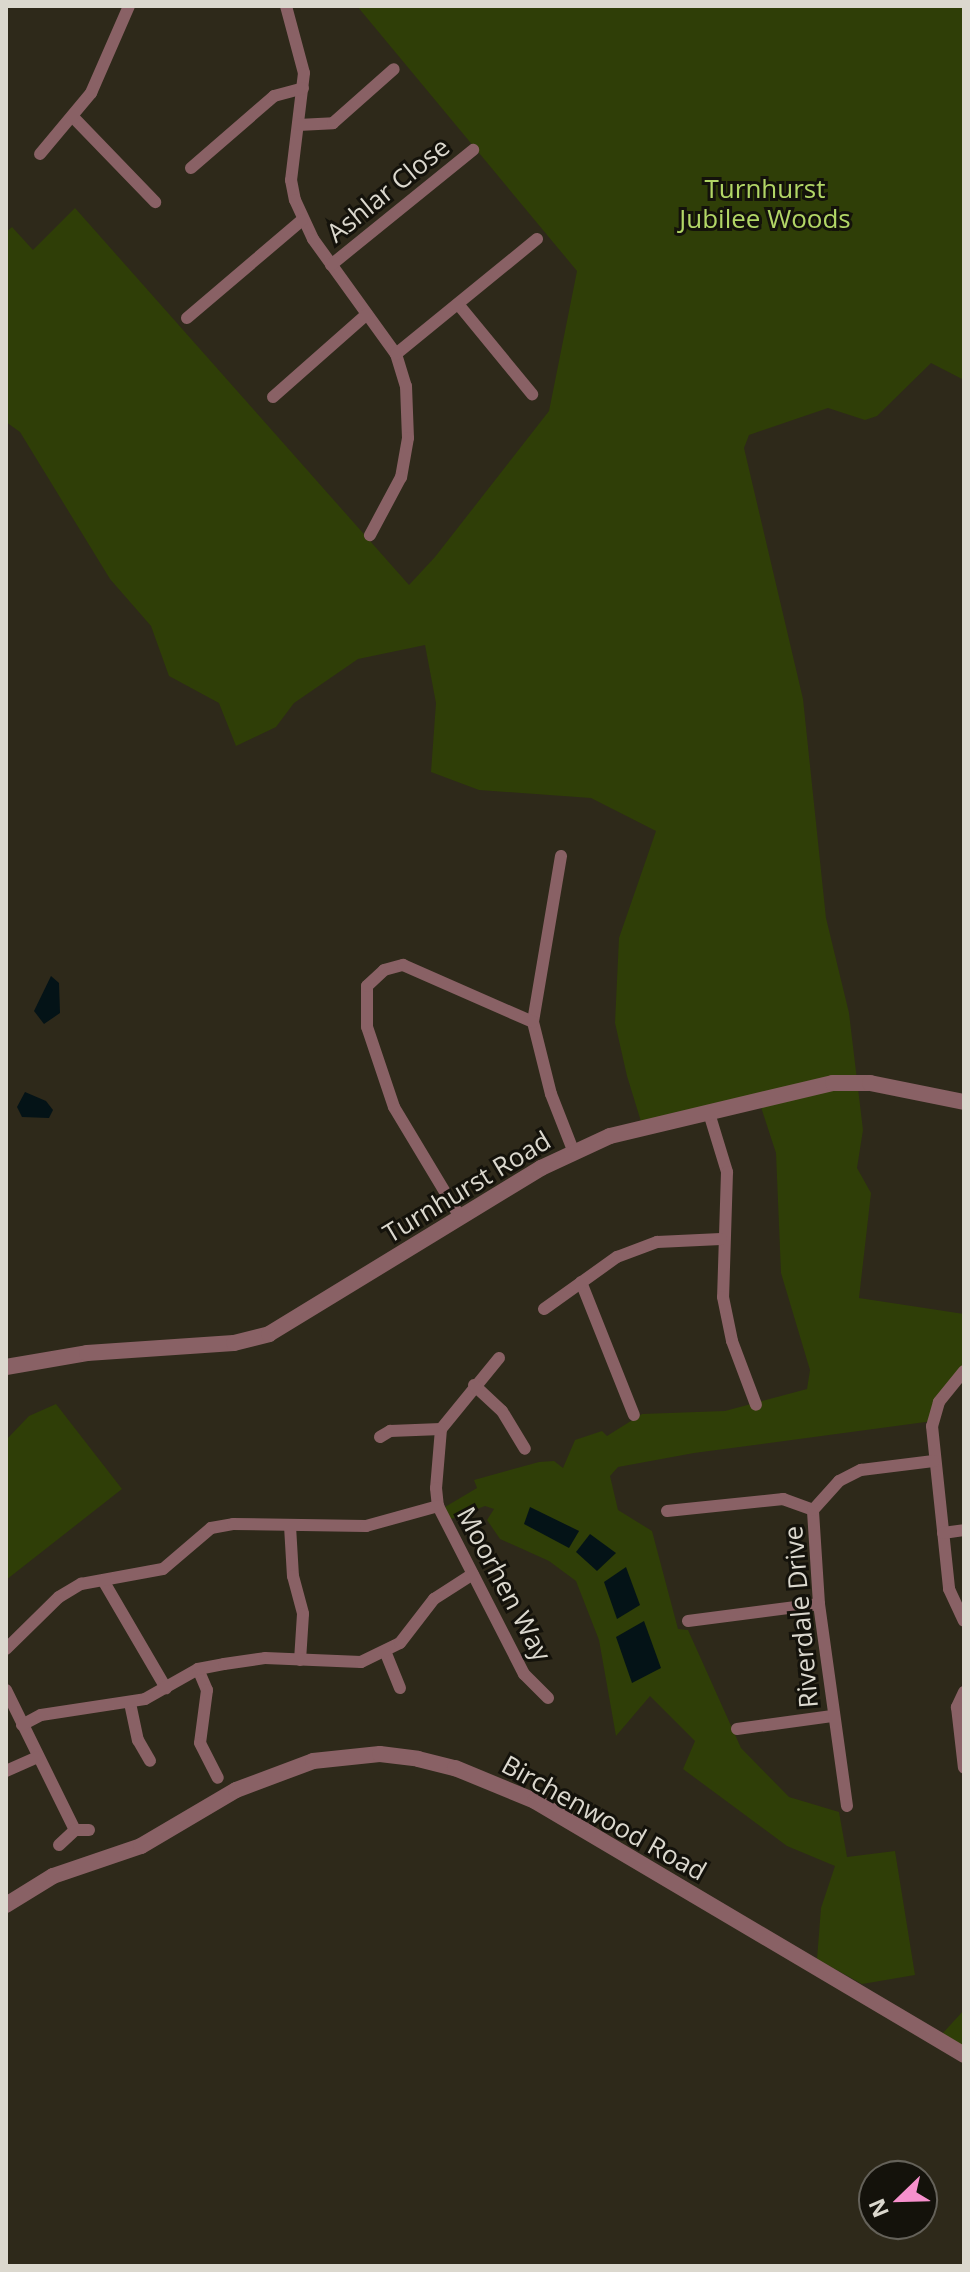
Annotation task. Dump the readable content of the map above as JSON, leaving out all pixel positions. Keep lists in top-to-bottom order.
{
  "streets": {
    "street": [
      "Ashlar Close",
      "Turnhurst Road",
      "Moorhen Way",
      "Riverdale Drive",
      "Birchenwood Road"
    ]
  },
  "parks": ["Turnhurst Jubilee Woods"],
  "north": "bottom left"
}
